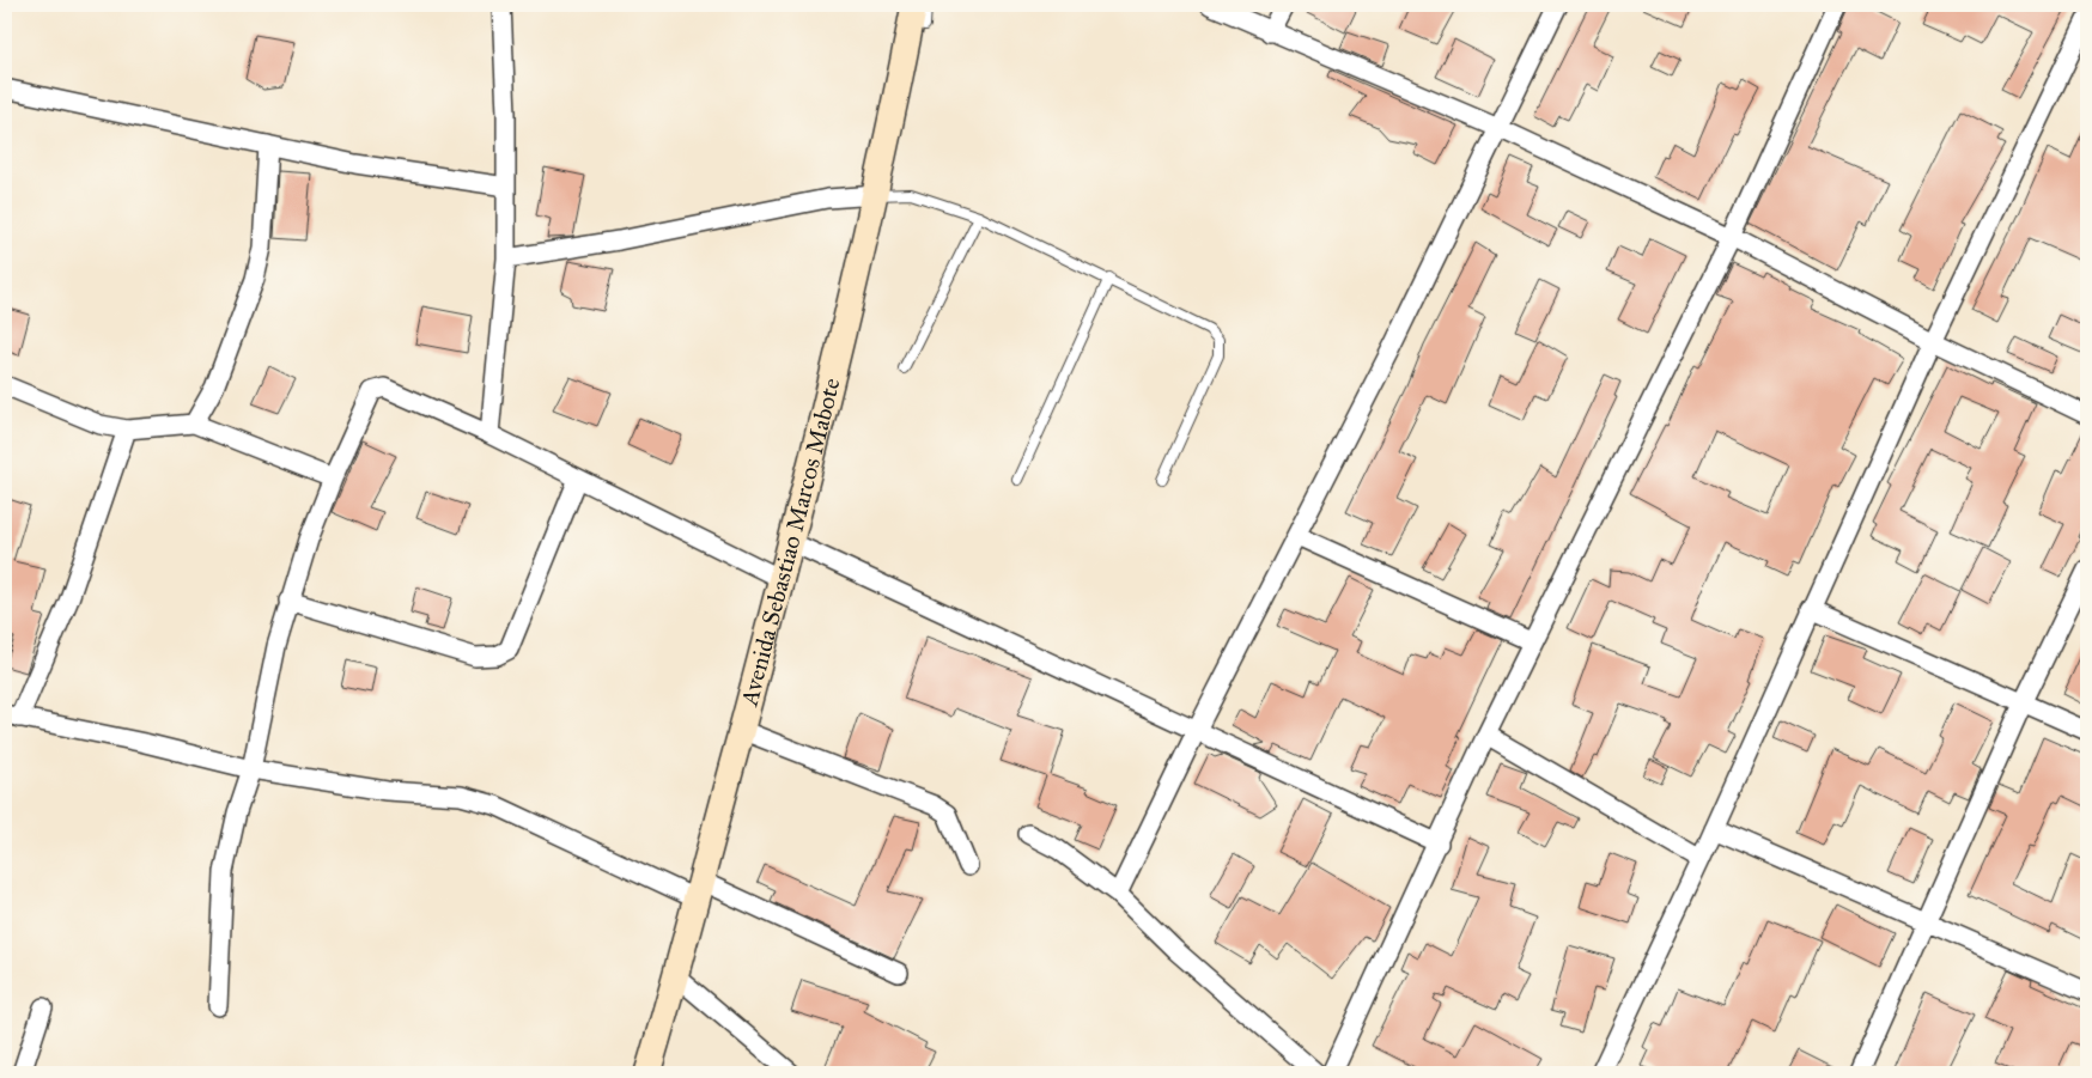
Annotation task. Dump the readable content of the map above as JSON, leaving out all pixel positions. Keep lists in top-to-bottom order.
{
  "streets": {
    "main road": ["Avenida Sebastiao Marcos Mabote"]
  }
}
